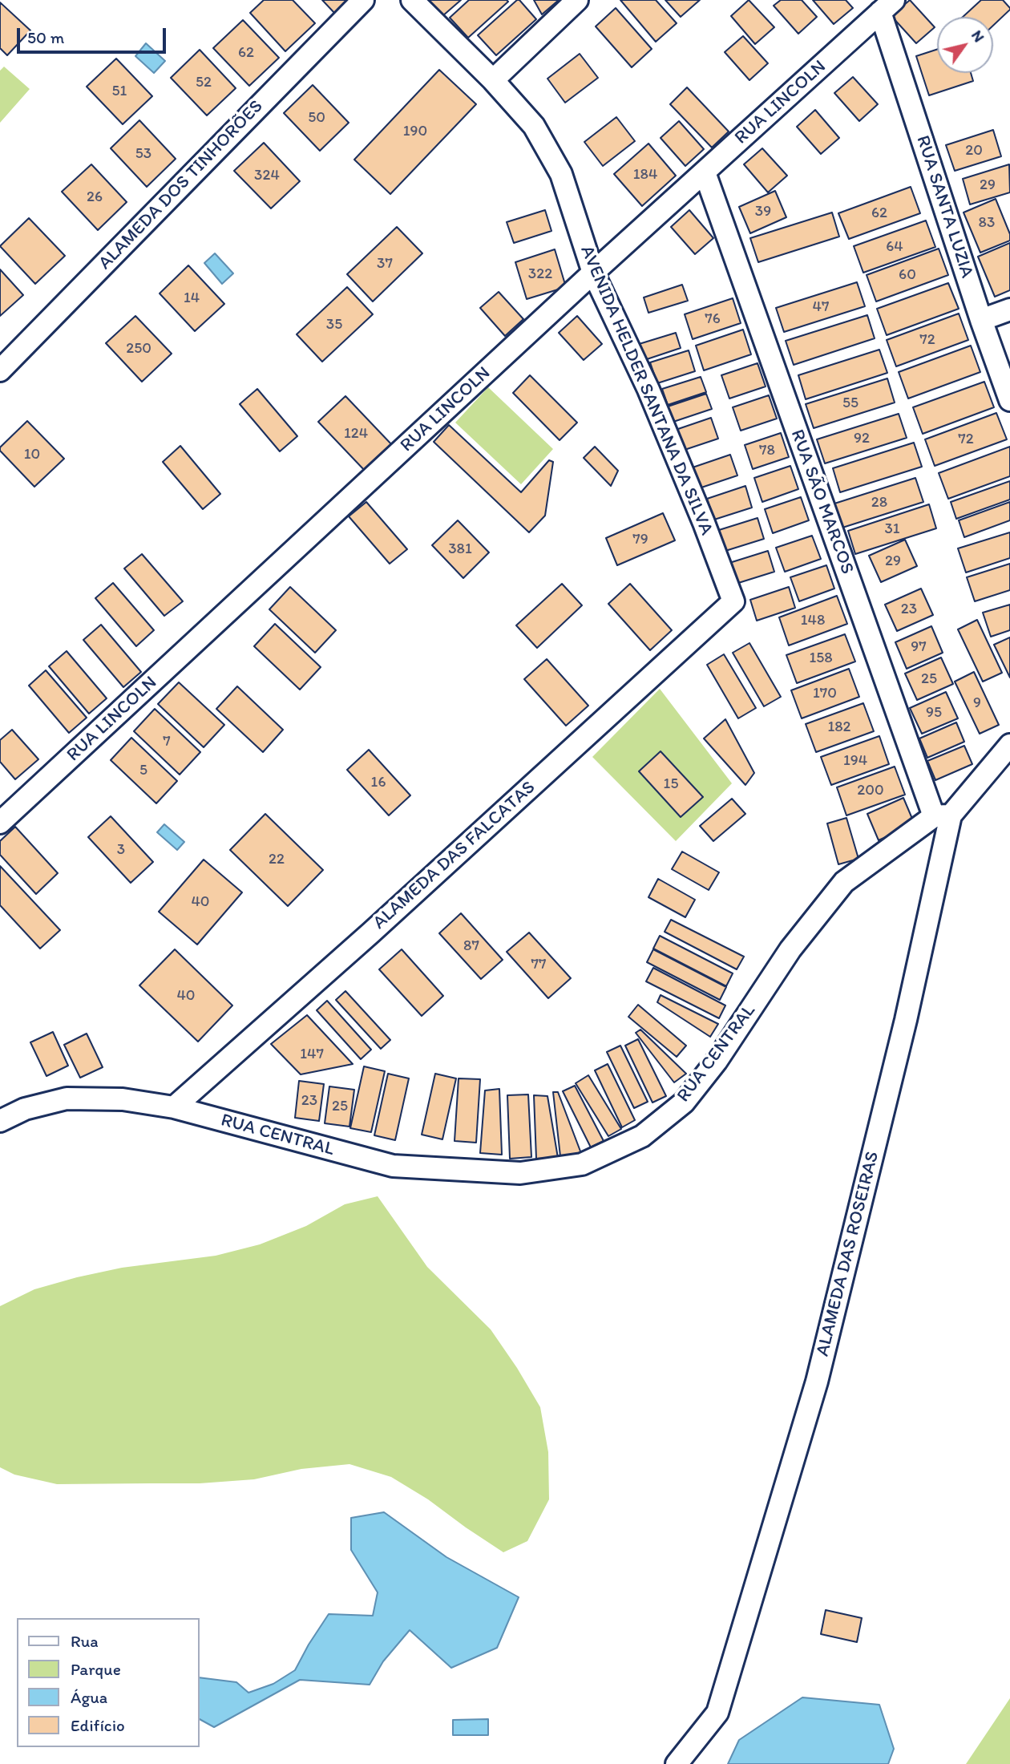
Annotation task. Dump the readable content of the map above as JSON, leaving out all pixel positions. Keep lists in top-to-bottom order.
{
  "streets": {
    "street": [
      "RUA LINCOLN",
      "ALAMEDA DOS TINHORÕES",
      "RUA SANTA LUZIA",
      "AVENIDA HELDER SANTANA DA SILVA",
      "RUA SÃO MARCOS",
      "ALAMEDA DAS FALCATAS",
      "RUA CENTRAL",
      "ALAMEDA DAS ROSEIRAS"
    ]
  },
  "crossings": [
    ["RUA LINCOLN", "RUA SANTA LUZIA"],
    ["RUA LINCOLN", "AVENIDA HELDER SANTANA DA SILVA"],
    ["RUA LINCOLN", "RUA SÃO MARCOS"],
    ["AVENIDA HELDER SANTANA DA SILVA", "ALAMEDA DAS FALCATAS"],
    ["RUA SÃO MARCOS", "RUA CENTRAL"],
    ["RUA SÃO MARCOS", "ALAMEDA DAS ROSEIRAS"],
    ["ALAMEDA DAS FALCATAS", "RUA CENTRAL"],
    ["RUA CENTRAL", "ALAMEDA DAS ROSEIRAS"]
  ],
  "house_numbers": [
    "62",
    "52",
    "51",
    "50",
    "190",
    "20",
    "53",
    "184",
    "324",
    "29",
    "26",
    "39",
    "62",
    "83",
    "64",
    "37",
    "322",
    "60",
    "14",
    "47",
    "76",
    "35",
    "72",
    "250",
    "55",
    "124",
    "92",
    "72",
    "78",
    "10",
    "28",
    "31",
    "79",
    "381",
    "29",
    "23",
    "148",
    "97",
    "158",
    "25",
    "170",
    "9",
    "95",
    "182",
    "7",
    "194",
    "5",
    "16",
    "15",
    "200",
    "3",
    "22",
    "40",
    "87",
    "77",
    "40",
    "147",
    "23",
    "25"
  ],
  "legend": [
    "Rua",
    "Parque",
    "Água",
    "Edifício"
  ],
  "scale_bar": "50 m",
  "north": "top right"
}
